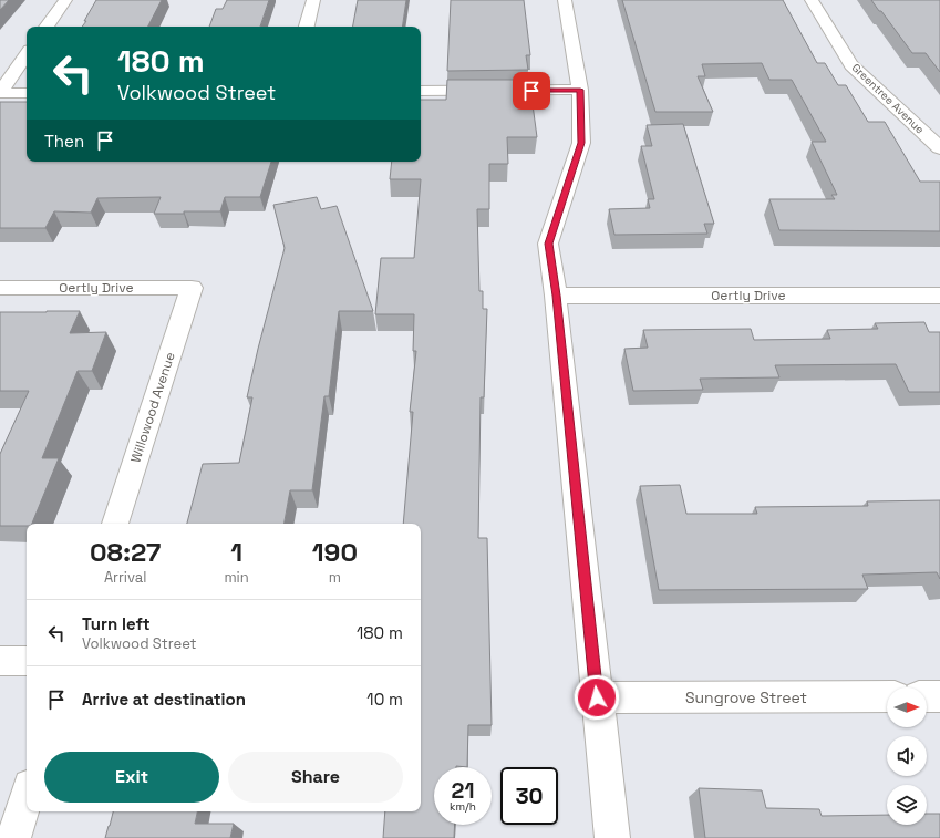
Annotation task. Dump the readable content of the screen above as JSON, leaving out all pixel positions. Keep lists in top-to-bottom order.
{
  "streets": {
    "street": [
      "Greentree Avenue",
      "Oertly Drive",
      "Willowood Avenue",
      "Sungrove Street"
    ]
  },
  "crossings": [
    ["Oertly Drive", "Willowood Avenue"]
  ],
  "north": "right",
  "page": {
    "turn": ["180 m", "Volkwood Street"],
    "then": "Then",
    "eta": [
      "08:27",
      "Arrival",
      "1",
      "min",
      "190",
      "m"
    ],
    "list": [
      {
        "name": "Turn left",
        "note": "Volkwood Street",
        "value": "180 m"
      },
      {
        "name": "Arrive at destination",
        "value": "10 m"
      }
    ],
    "buttons": ["Exit", "Share"],
    "speed": "21 km/h",
    "limit": "30"
  }
}
